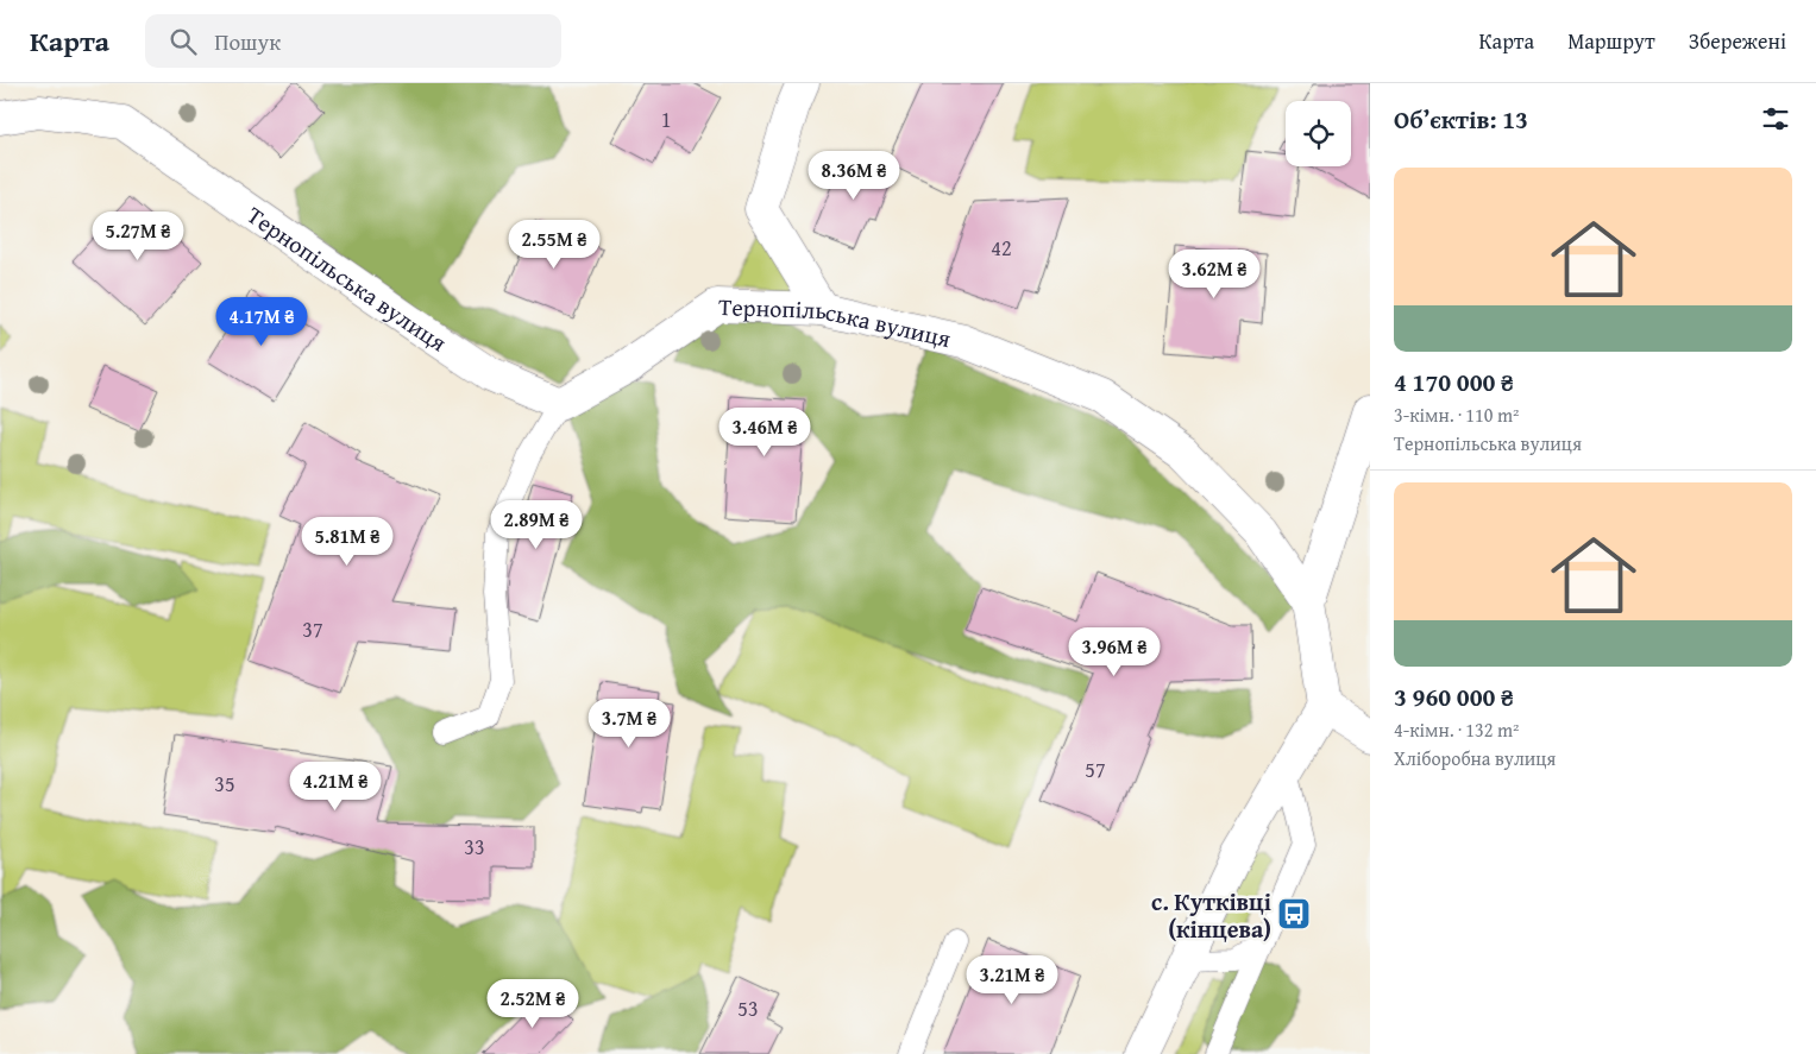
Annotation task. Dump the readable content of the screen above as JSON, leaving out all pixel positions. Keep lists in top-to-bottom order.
{
  "streets": {
    "street": ["Тернопільська вулиця"]
  },
  "places": {
    "bus stop": ["с. Кутківці (кінцева)"]
  },
  "house_numbers": [
    "1",
    "42",
    "37",
    "57",
    "35",
    "33",
    "53"
  ],
  "page": {
    "header": "Карта",
    "search": "Пошук",
    "nav": ["Карта", "Маршрут", "Збережені"],
    "heading": "Об’єктів: 13",
    "price": [
      "8.36M ₴",
      "5.27M ₴",
      "2.55M ₴",
      "3.62M ₴",
      "4.17M ₴",
      "3.46M ₴",
      "2.89M ₴",
      "5.81M ₴",
      "3.96M ₴",
      "3.7M ₴",
      "4.21M ₴",
      "3.21M ₴",
      "2.52M ₴"
    ],
    "list": [
      {
        "name": "4 170 000 ₴",
        "note": "3-кімн. · 110 m² · Тернопільська вулиця"
      },
      {
        "name": "3 960 000 ₴",
        "note": "4-кімн. · 132 m² · Хліборобна вулиця"
      }
    ]
  }
}
